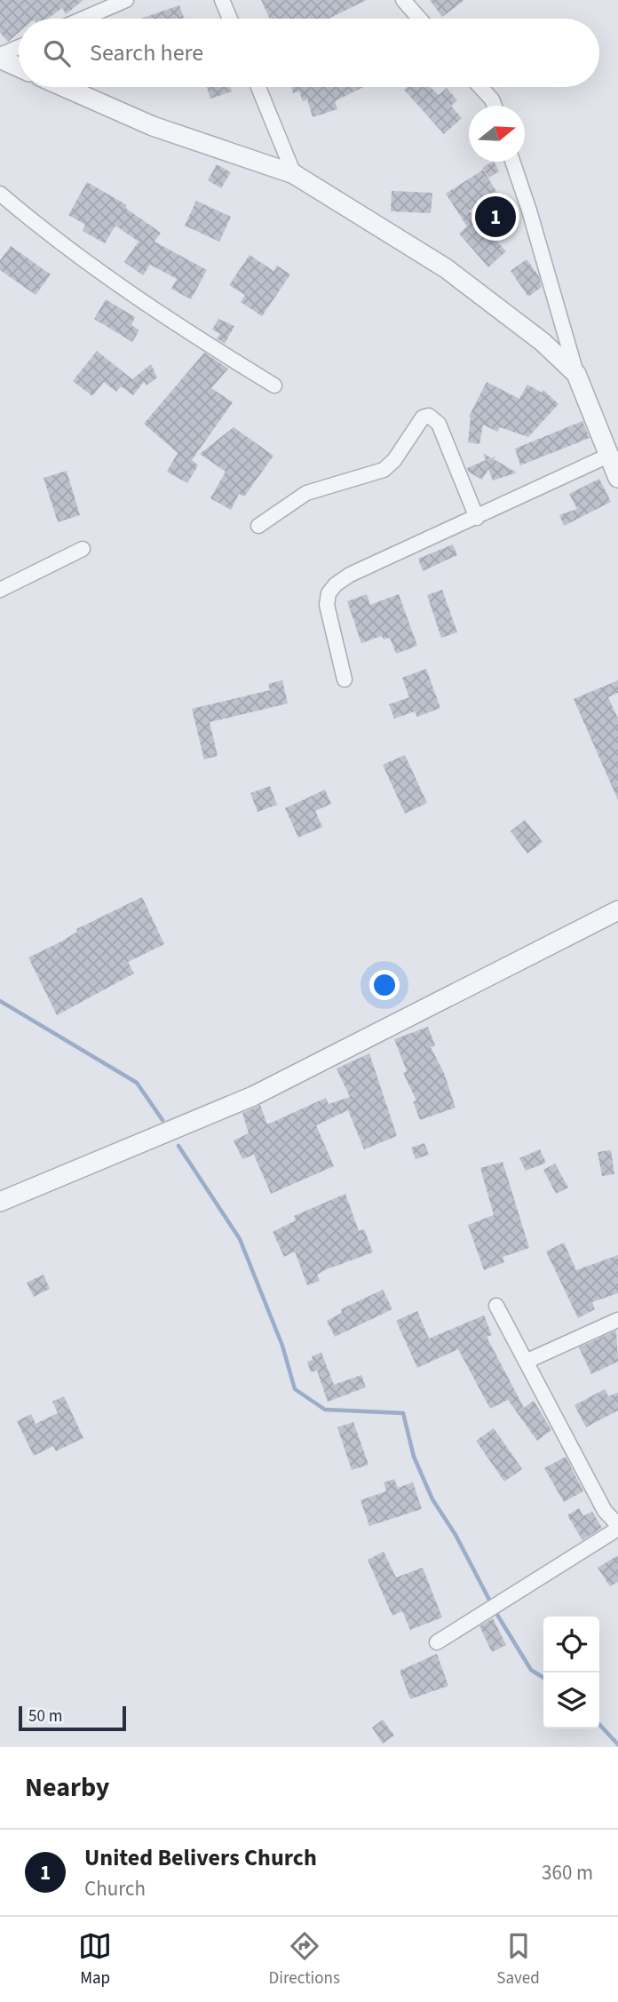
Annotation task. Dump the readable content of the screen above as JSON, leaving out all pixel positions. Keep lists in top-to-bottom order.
{
  "scale_bar": "50 m",
  "north": "right",
  "page": {
    "search": "Search here",
    "pins": "1",
    "scale": "50 m",
    "heading": "Nearby",
    "list": [
      {
        "mark": "1",
        "name": "United Belivers Church",
        "note": "Church",
        "value": "360 m"
      }
    ],
    "nav": ["Map", "Directions", "Saved"]
  }
}
